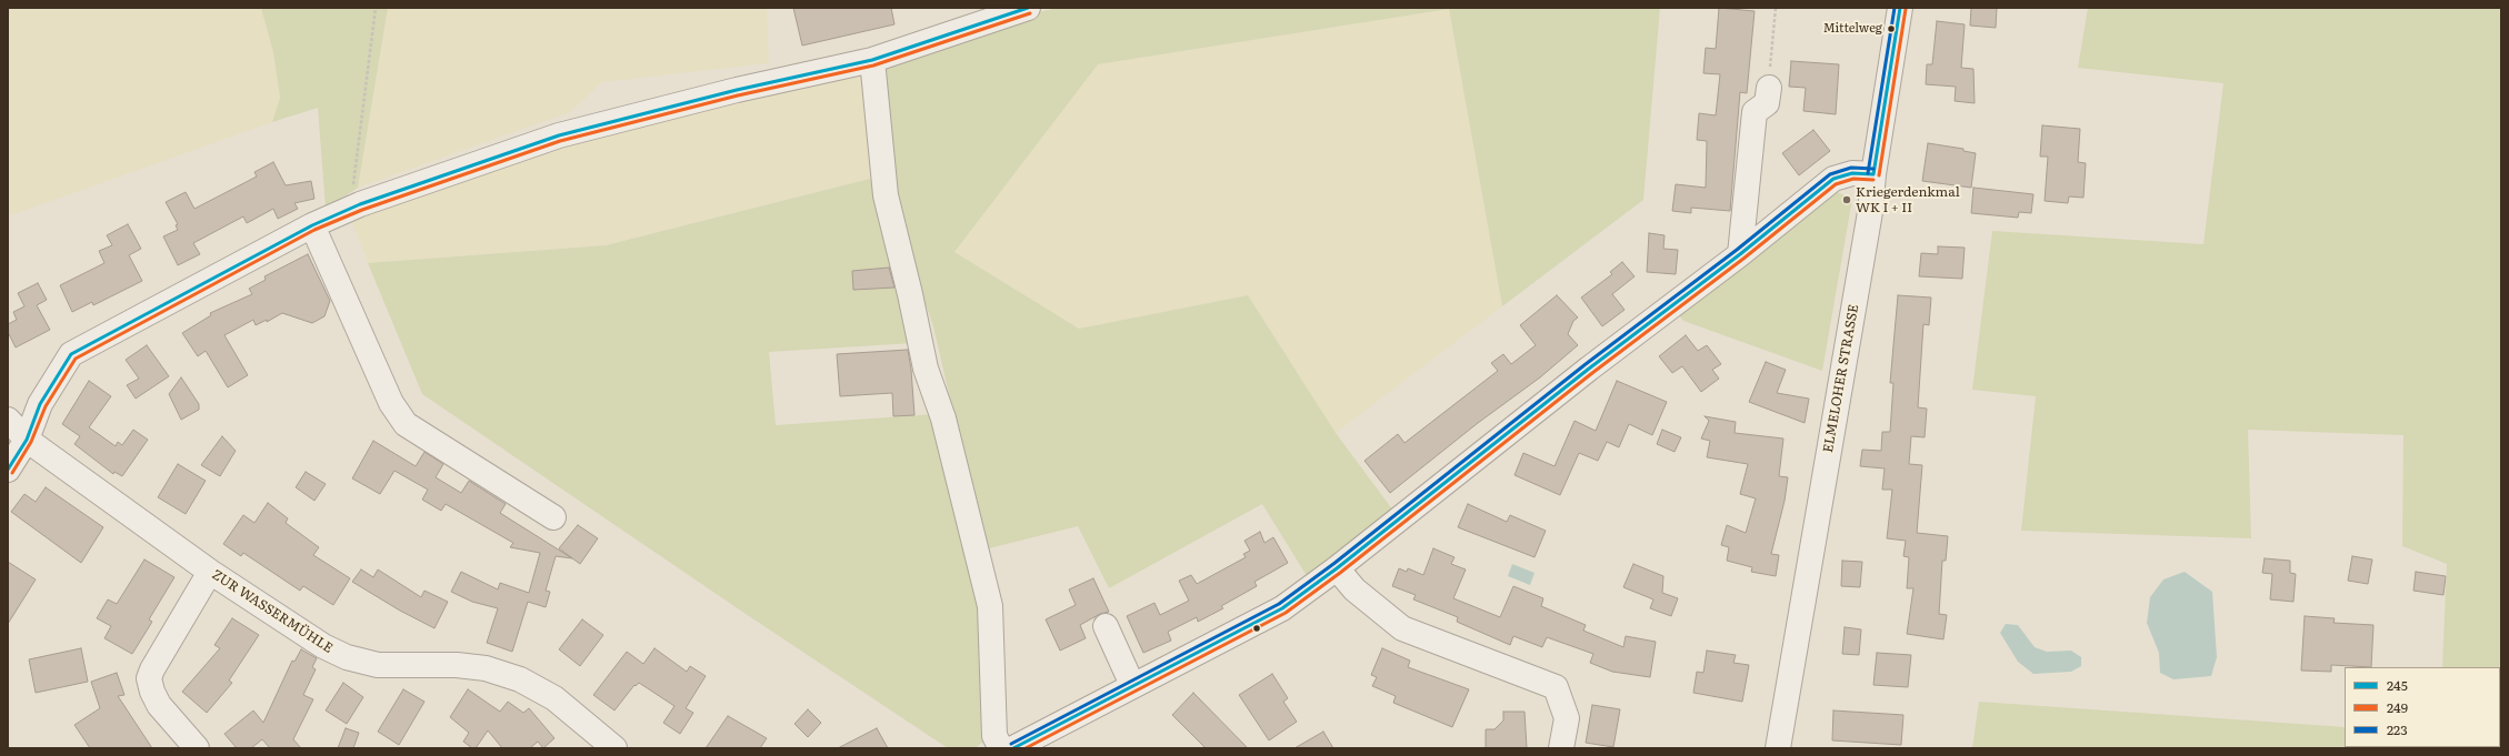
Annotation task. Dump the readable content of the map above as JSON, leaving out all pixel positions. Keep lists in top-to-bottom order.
{
  "streets": {
    "street": ["ELMELOHER STRASSE", "ZUR WASSERMÜHLE"]
  },
  "places": ["Mittelweg", "Kriegerdenkmal WK I + II"],
  "lines": ["transit line 245", "transit line 223", "transit line 249"],
  "legend": ["245", "249", "223"]
}
